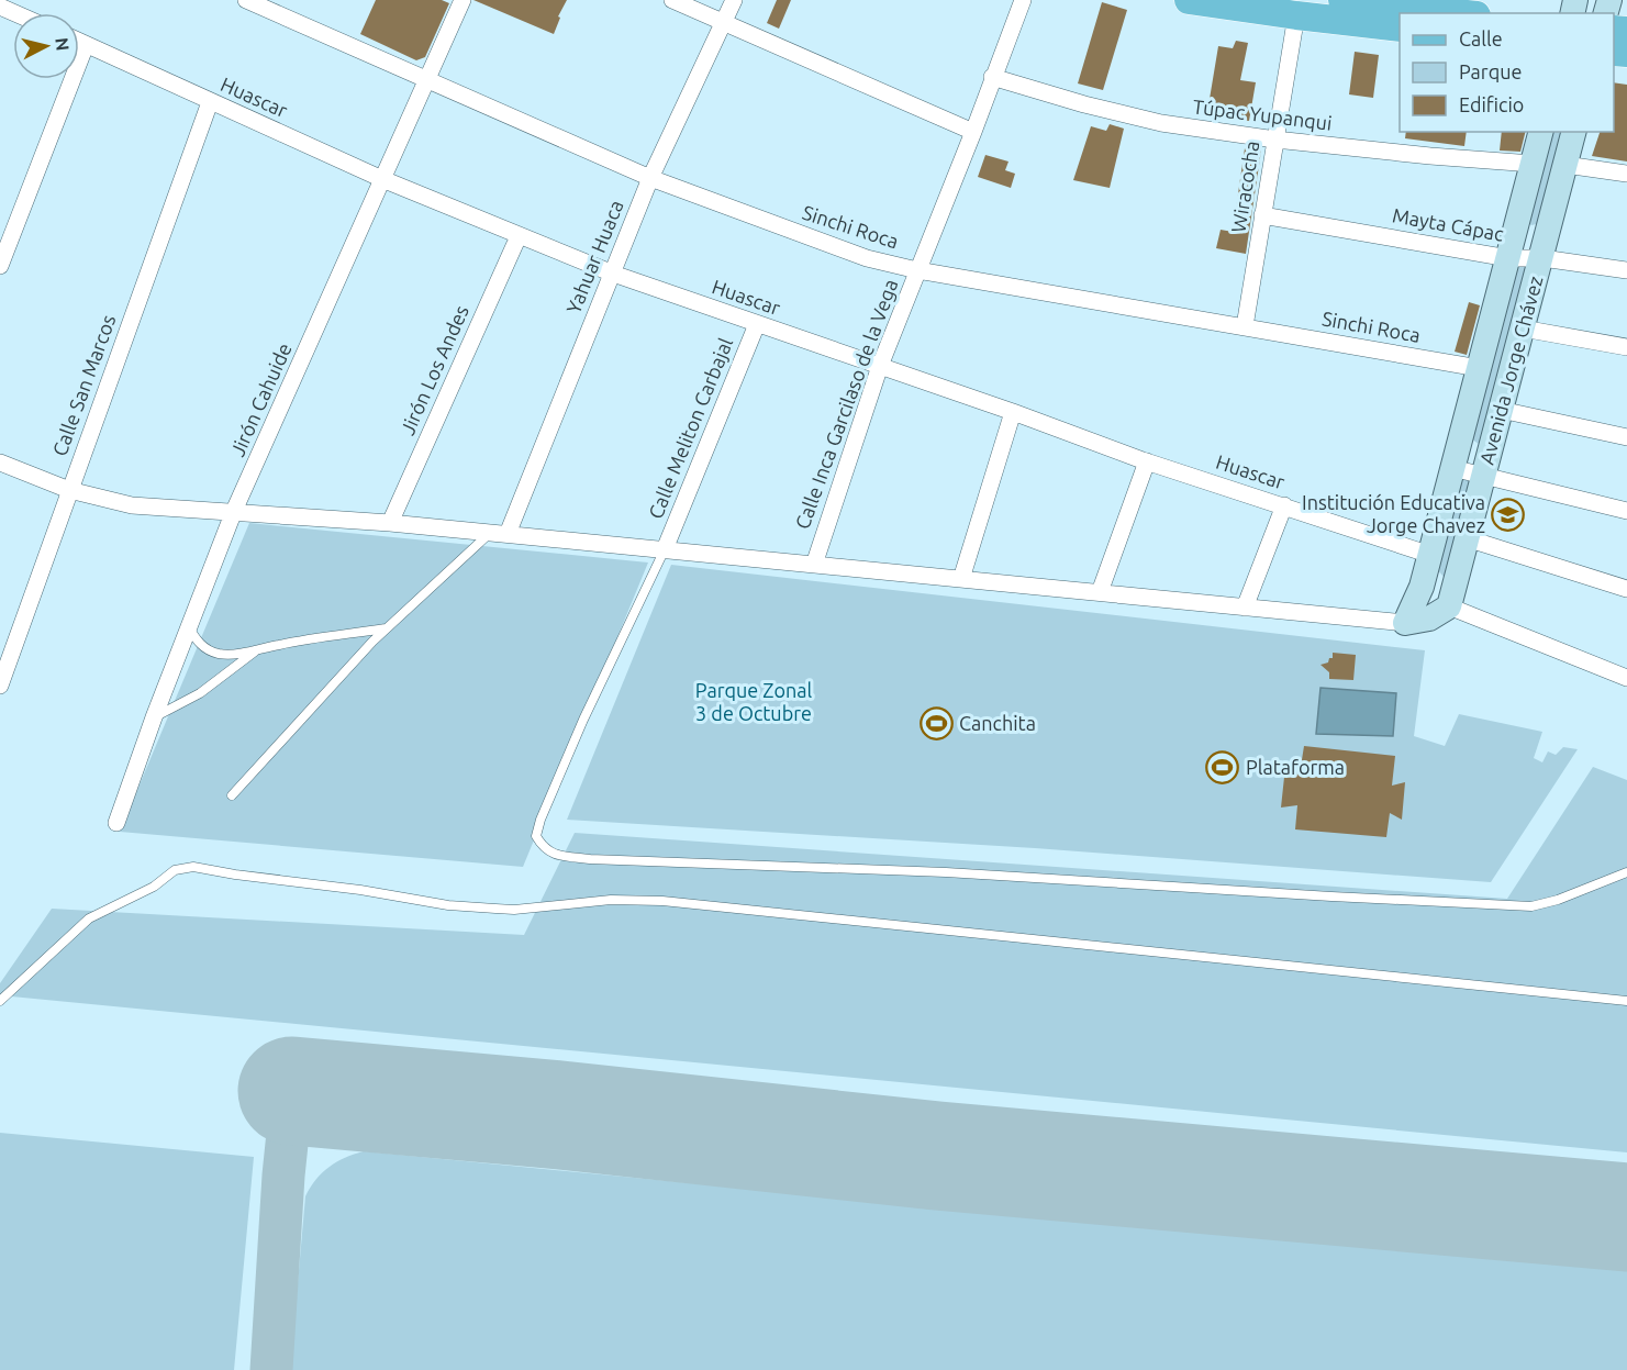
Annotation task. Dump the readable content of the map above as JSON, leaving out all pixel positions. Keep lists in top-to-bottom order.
{
  "streets": {
    "street": [
      "Huascar",
      "Túpac Yupanqui",
      "Wiracocha",
      "Mayta Cápac",
      "Sinchi Roca",
      "Yahuar Huaca",
      "Jirón Los Andes",
      "Avenida Jorge Chávez",
      "Calle San Marcos",
      "Jirón Cahuide",
      "Calle Inca Garcilaso de la Vega",
      "Calle Meliton Carbajal"
    ]
  },
  "crossings": [
    ["Huascar", "Yahuar Huaca"],
    ["Huascar", "Jirón Los Andes"],
    ["Huascar", "Avenida Jorge Chávez"],
    ["Huascar", "Calle San Marcos"],
    ["Huascar", "Jirón Cahuide"],
    ["Huascar", "Calle Inca Garcilaso de la Vega"],
    ["Huascar", "Calle Meliton Carbajal"],
    ["Túpac Yupanqui", "Wiracocha"],
    ["Túpac Yupanqui", "Avenida Jorge Chávez"],
    ["Túpac Yupanqui", "Calle Inca Garcilaso de la Vega"],
    ["Wiracocha", "Mayta Cápac"],
    ["Wiracocha", "Sinchi Roca"],
    ["Mayta Cápac", "Avenida Jorge Chávez"],
    ["Sinchi Roca", "Yahuar Huaca"],
    ["Sinchi Roca", "Avenida Jorge Chávez"],
    ["Sinchi Roca", "Jirón Cahuide"],
    ["Sinchi Roca", "Calle Inca Garcilaso de la Vega"]
  ],
  "parks": ["Parque Zonal 3 de Octubre"],
  "places": {
    "school or university": ["Institución Educativa Jorge Chavez"],
    "sports": ["Canchita", "Plataforma"]
  },
  "legend": ["Calle", "Parque", "Edificio"],
  "north": "right"
}
